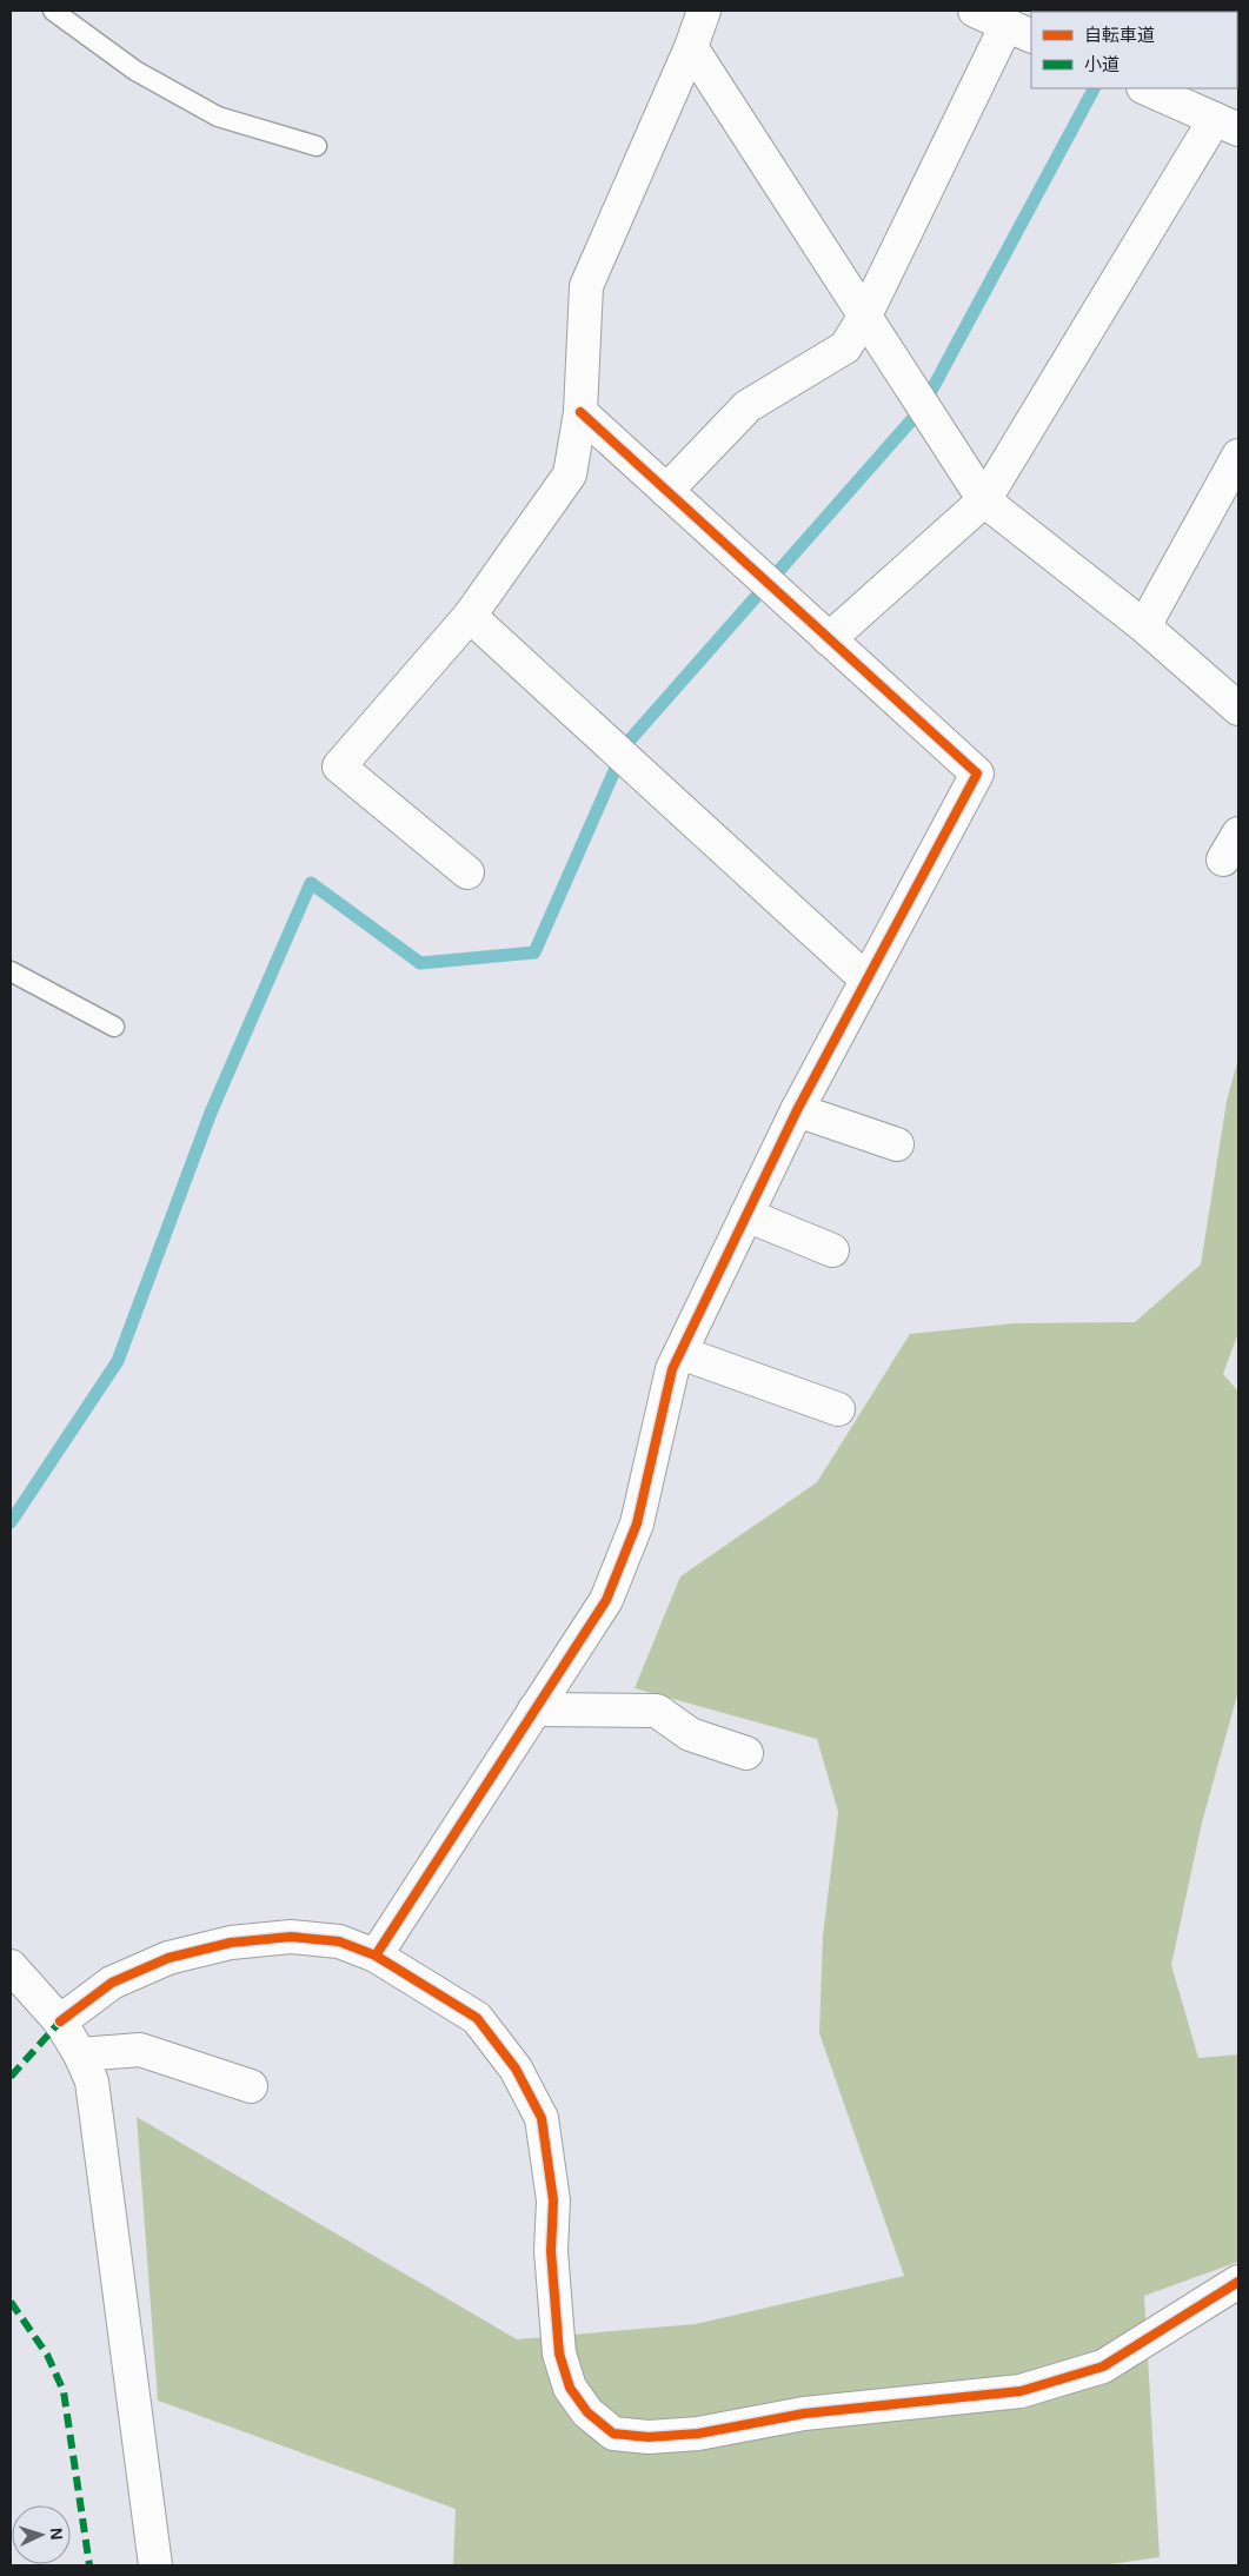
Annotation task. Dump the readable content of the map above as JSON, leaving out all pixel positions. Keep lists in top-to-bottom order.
{
  "legend": ["自転車道", "小道"],
  "north": "right"
}
